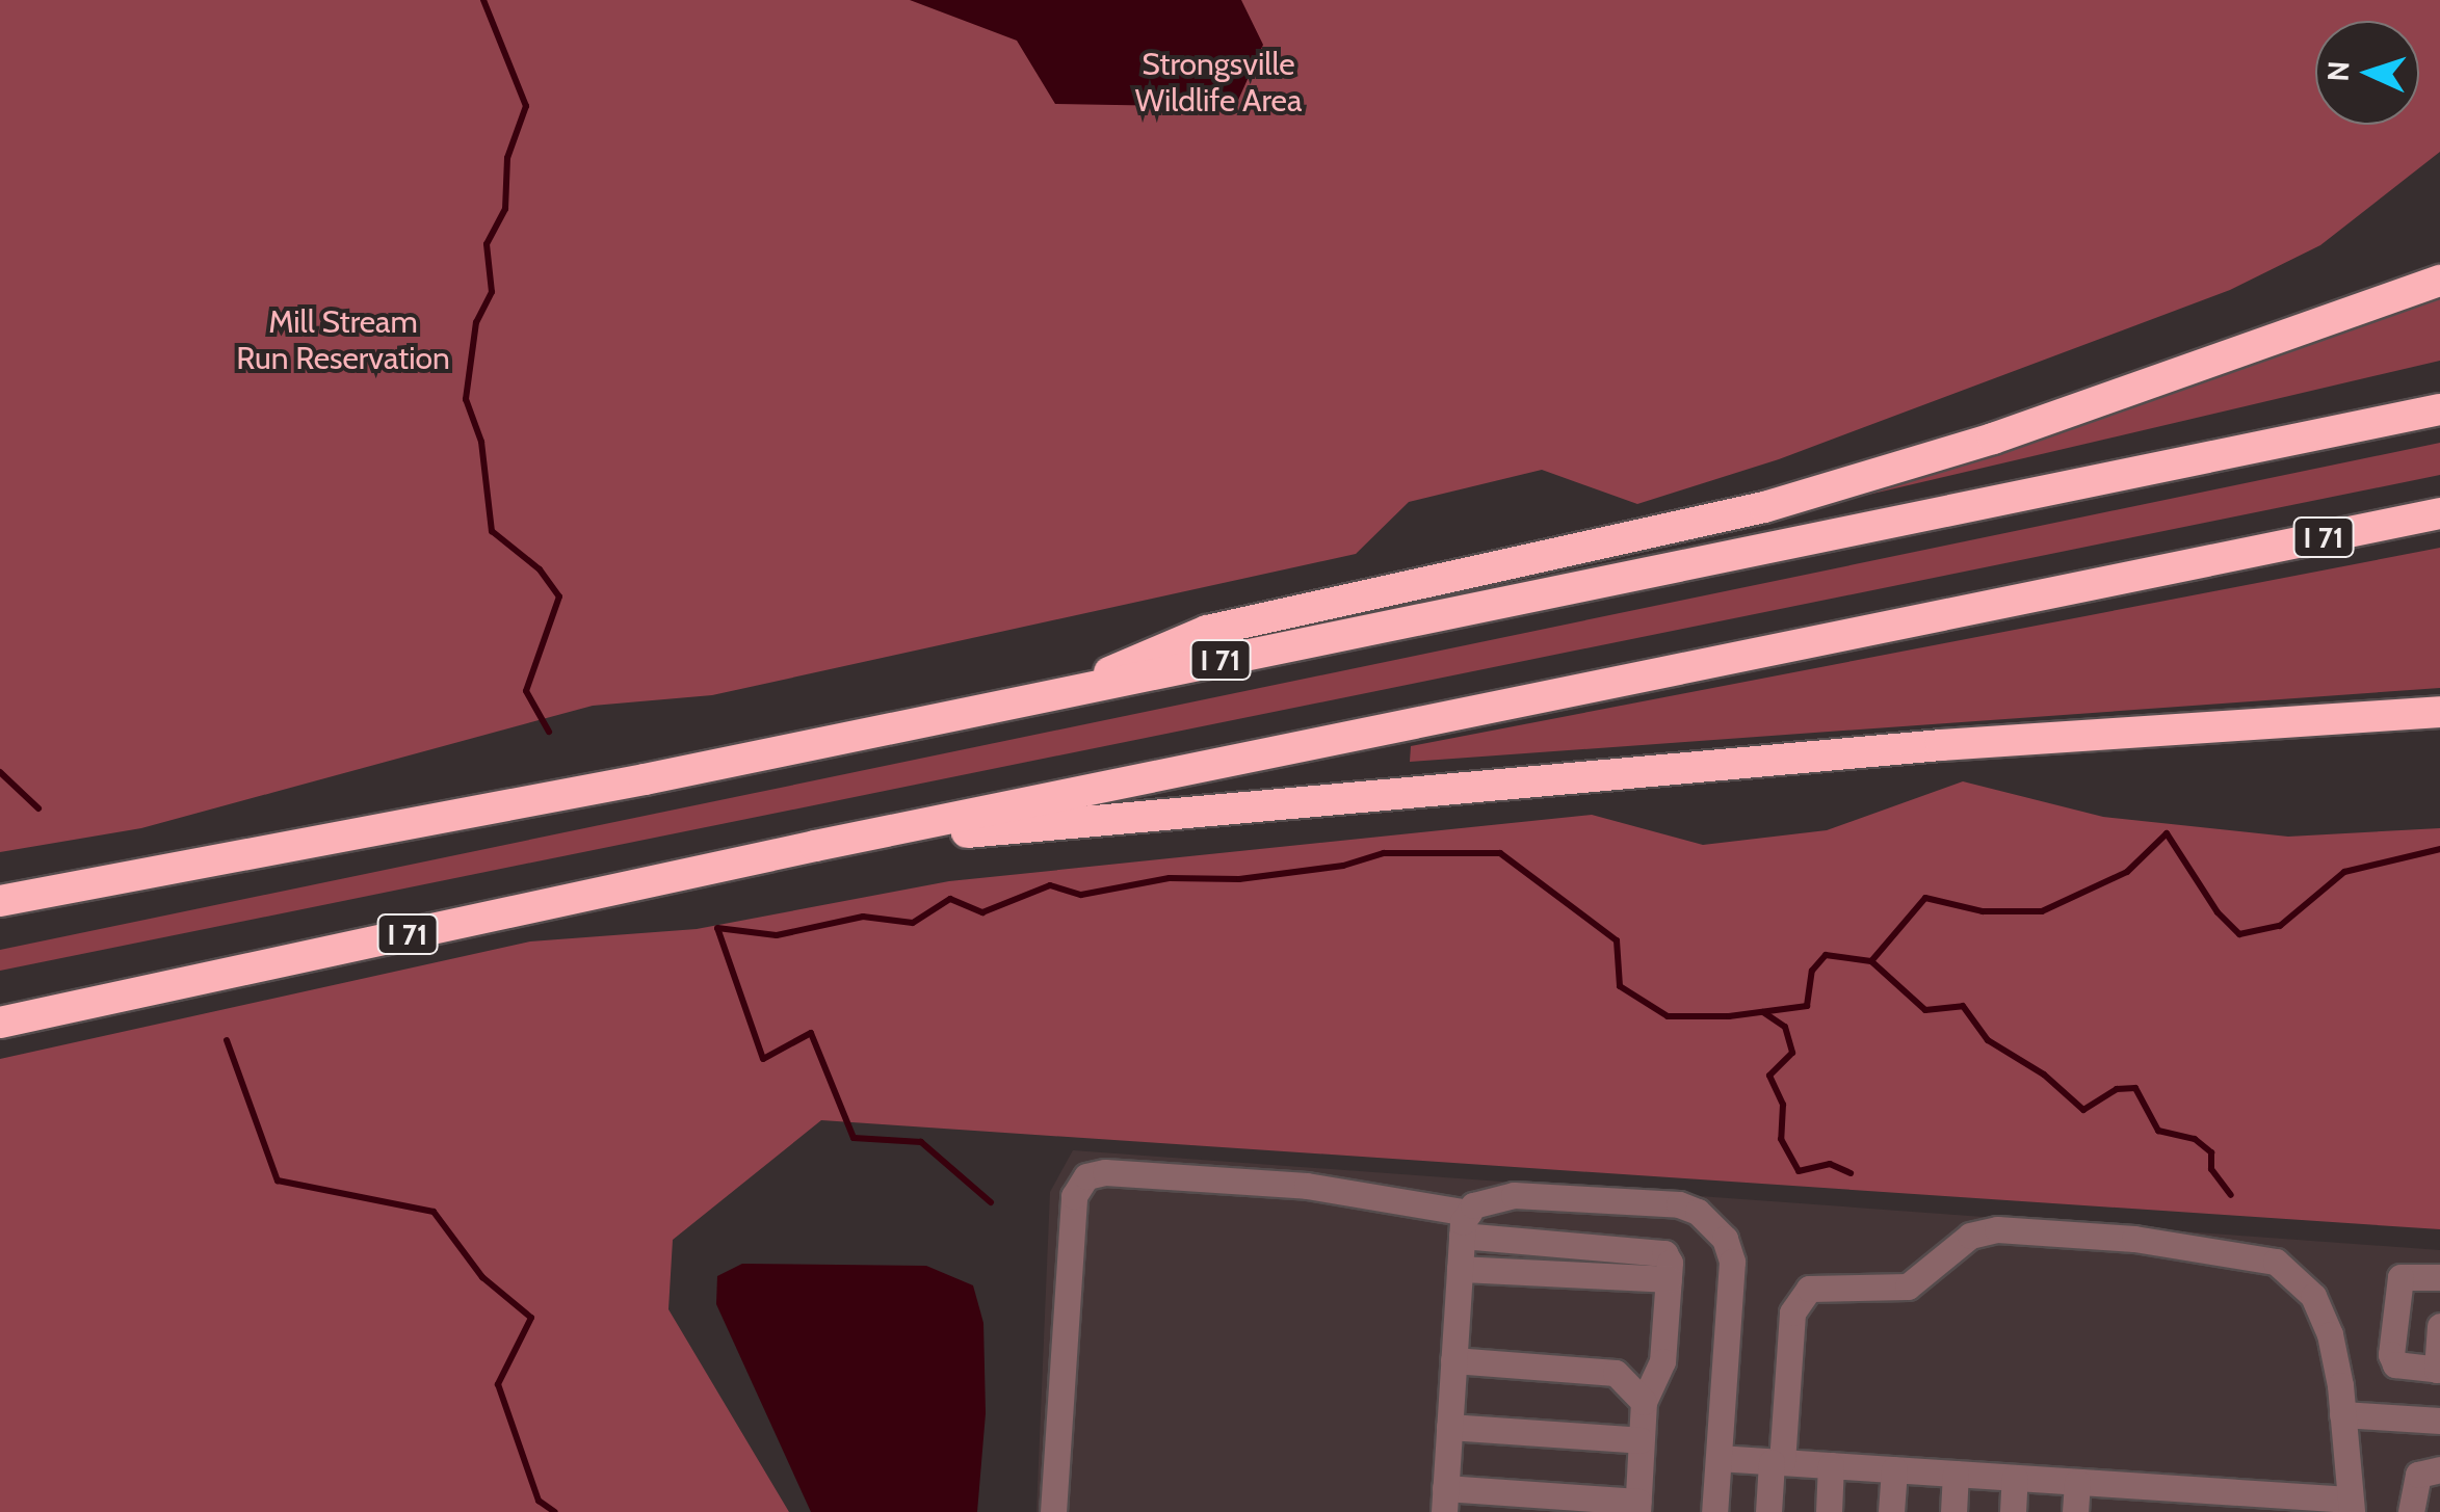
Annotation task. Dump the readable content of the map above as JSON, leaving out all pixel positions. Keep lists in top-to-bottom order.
{
  "streets": {
    "highway": ["I 71"]
  },
  "parks": ["Strongsville Wildlife Area", "Mill Stream Run Reservation"],
  "north": "left"
}
